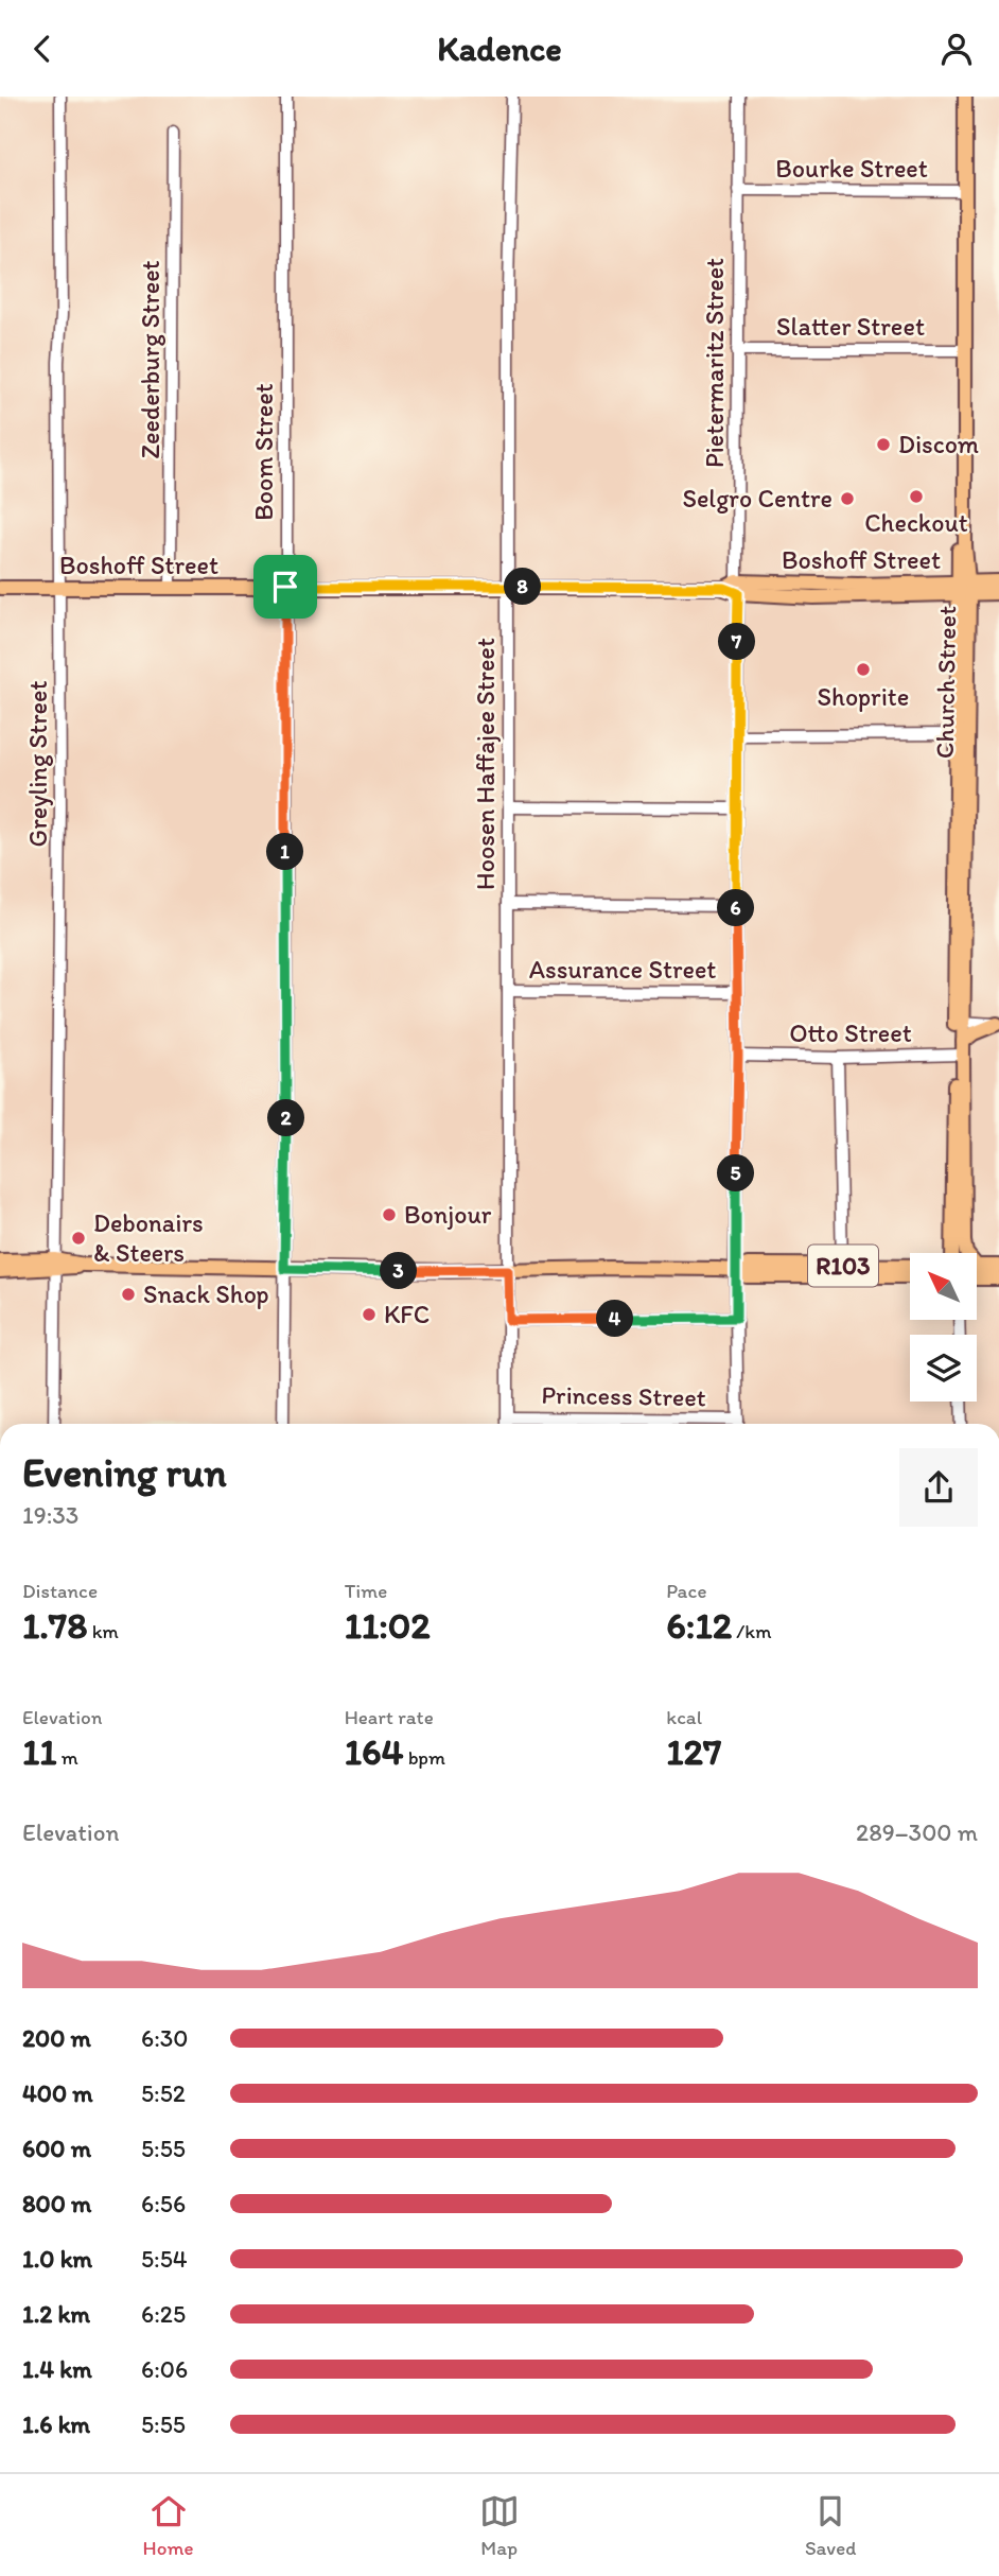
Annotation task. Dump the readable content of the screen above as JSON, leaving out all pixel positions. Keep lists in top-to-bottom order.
{
  "streets": {
    "main road": ["Boshoff Street", "Church Street", "R103"],
    "street": [
      "Bourke Street",
      "Slatter Street",
      "Zeederburg Street",
      "Pietermaritz Street",
      "Boom Street",
      "Greyling Street",
      "Hoosen Haffajee Street",
      "Assurance Street",
      "Otto Street",
      "Princess Street"
    ]
  },
  "crossings": [
    ["Bourke Street", "Pietermaritz Street"],
    ["Bourke Street", "Church Street"],
    ["Slatter Street", "Pietermaritz Street"],
    ["Slatter Street", "Church Street"],
    ["Zeederburg Street", "Boshoff Street"],
    ["Pietermaritz Street", "Boshoff Street"],
    ["Pietermaritz Street", "Assurance Street"],
    ["Pietermaritz Street", "Otto Street"],
    ["Pietermaritz Street", "R103"],
    ["Boom Street", "Boshoff Street"],
    ["Boom Street", "R103"],
    ["Boshoff Street", "Church Street"],
    ["Boshoff Street", "Greyling Street"],
    ["Boshoff Street", "Hoosen Haffajee Street"],
    ["Church Street", "Otto Street"],
    ["Greyling Street", "R103"],
    ["Hoosen Haffajee Street", "Assurance Street"],
    ["Hoosen Haffajee Street", "R103"],
    ["Hoosen Haffajee Street", "Princess Street"]
  ],
  "places": [
    "Discom",
    "Checkout",
    "Selgro Centre",
    "Shoprite",
    "Bonjour",
    "Debonairs & Steers",
    "Snack Shop",
    "KFC"
  ],
  "north": "top left",
  "page": {
    "header": "Kadence",
    "pins": [
      "8",
      "7",
      "1",
      "6",
      "2",
      "5",
      "3",
      "4"
    ],
    "heading": ["Evening run", "19:33"],
    "stats": [
      ["Distance", "1.78 km"],
      ["Time", "11:02"],
      ["Pace", "6:12 /km"],
      ["Elevation", "11 m"],
      ["Heart rate", "164 bpm"],
      ["kcal", "127"]
    ],
    "chart": ["Elevation", "289–300 m"],
    "list": [
      {
        "name": "200 m",
        "note": "6:30"
      },
      {
        "name": "400 m",
        "note": "5:52"
      },
      {
        "name": "600 m",
        "note": "5:55"
      },
      {
        "name": "800 m",
        "note": "6:56"
      },
      {
        "name": "1.0 km",
        "note": "5:54"
      },
      {
        "name": "1.2 km",
        "note": "6:25"
      },
      {
        "name": "1.4 km",
        "note": "6:06"
      },
      {
        "name": "1.6 km",
        "note": "5:55"
      }
    ],
    "tabs": ["Home", "Map", "Saved"]
  }
}
